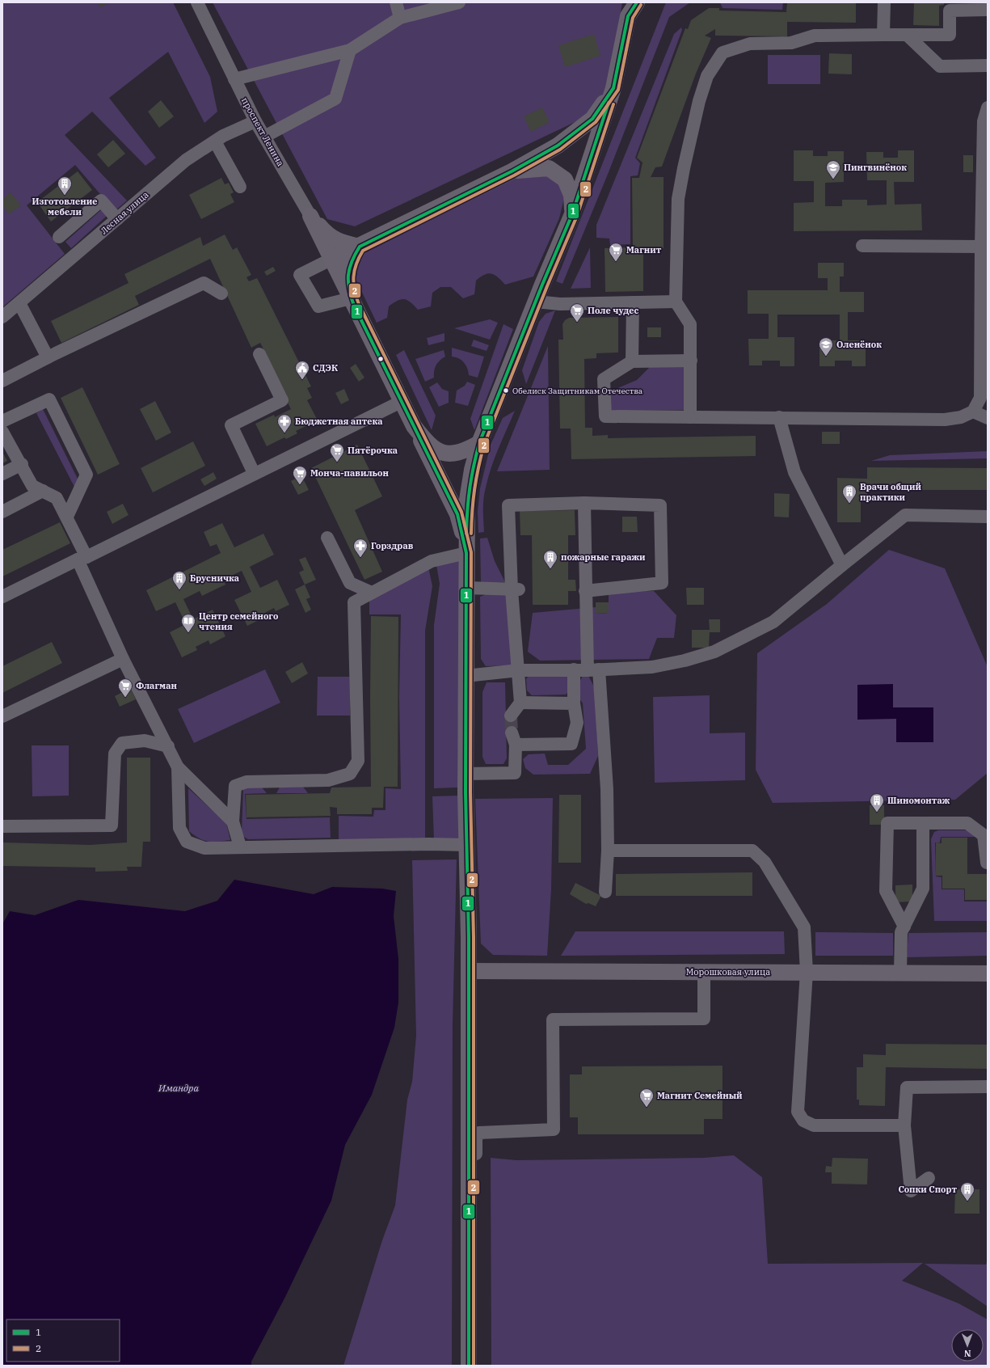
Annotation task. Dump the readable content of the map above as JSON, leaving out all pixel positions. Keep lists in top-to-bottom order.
{
  "streets": {
    "main road": ["проспект Ленина", "Морошковая улица"],
    "street": ["Лесная улица"]
  },
  "crossings": [
    ["проспект Ленина", "Лесная улица"]
  ],
  "water": ["Имандра"],
  "places": {
    "school or university": ["Пингвинёнок", "Оленёнок"],
    "building": [
      "Изготовление мебели",
      "Врачи общий практики",
      "пожарные гаражи",
      "Брусничка",
      "Шиномонтаж",
      "Сопки Спорт"
    ],
    "supermarket": [
      "Магнит",
      "Поле чудес",
      "Пятёрочка",
      "Монча-павильон",
      "Флагман",
      "Магнит Семейный"
    ],
    "public building": ["СДЭК"],
    "other": ["Обелиск Защитникам Отечества"],
    "pharmacy": ["Бюджетная аптека", "Горздрав"],
    "library": ["Центр семейного чтения"]
  },
  "lines": ["transit line 1", "transit line 2"],
  "legend": ["1", "2"],
  "north": "bottom"
}
